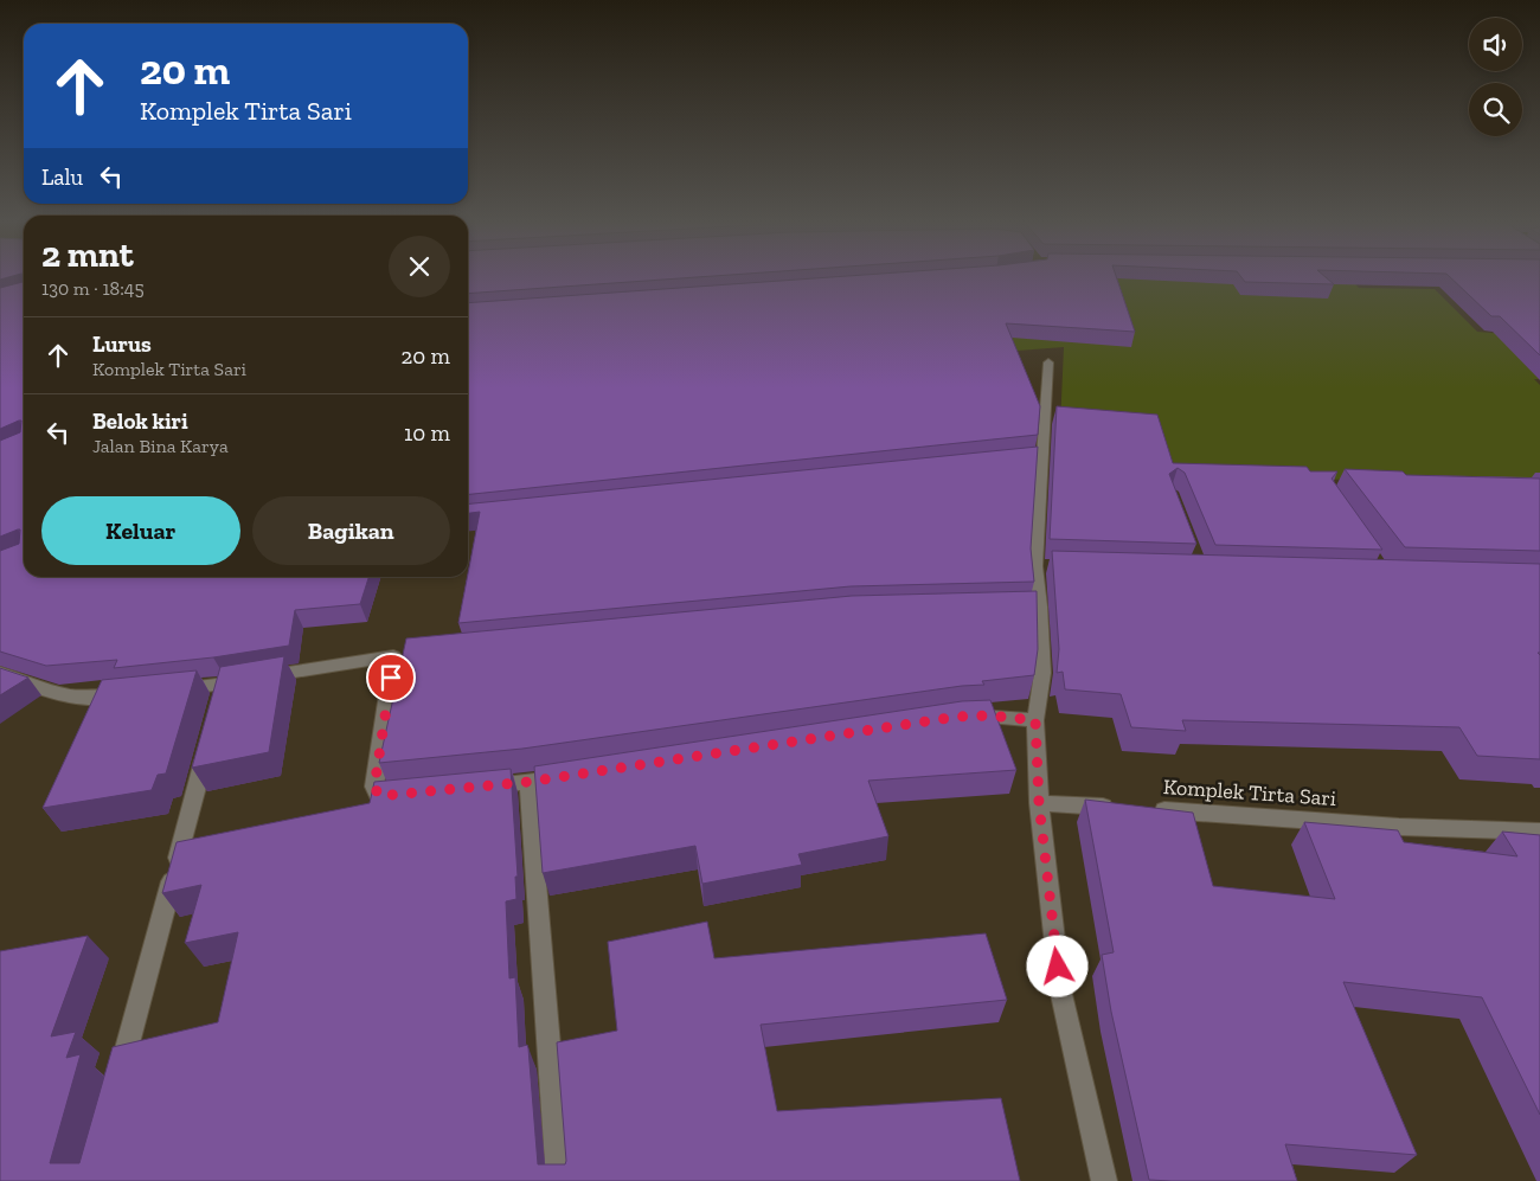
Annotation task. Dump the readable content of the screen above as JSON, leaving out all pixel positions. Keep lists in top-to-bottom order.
{
  "streets": {
    "street": ["Komplek Tirta Sari"]
  },
  "page": {
    "turn": ["20 m", "Komplek Tirta Sari"],
    "then": "Lalu",
    "heading": ["2 mnt", "130 m · 18:45"],
    "list": [
      {
        "name": "Lurus",
        "note": "Komplek Tirta Sari",
        "value": "20 m"
      },
      {
        "name": "Belok kiri",
        "note": "Jalan Bina Karya",
        "value": "10 m"
      }
    ],
    "buttons": ["Keluar", "Bagikan"]
  }
}
